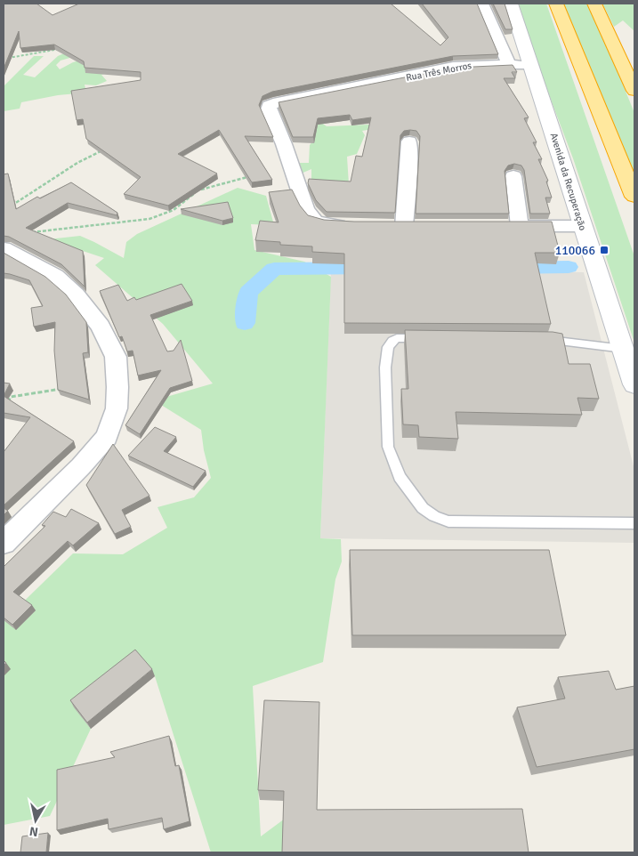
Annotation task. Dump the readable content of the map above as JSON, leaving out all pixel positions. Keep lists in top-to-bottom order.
{
  "streets": {
    "main road": ["Avenida da Recuperação"],
    "street": ["Rua Três Morros"]
  },
  "crossings": [
    ["Rua Três Morros", "Avenida da Recuperação"]
  ],
  "places": {
    "transit": ["110066"]
  },
  "north": "bottom"
}
